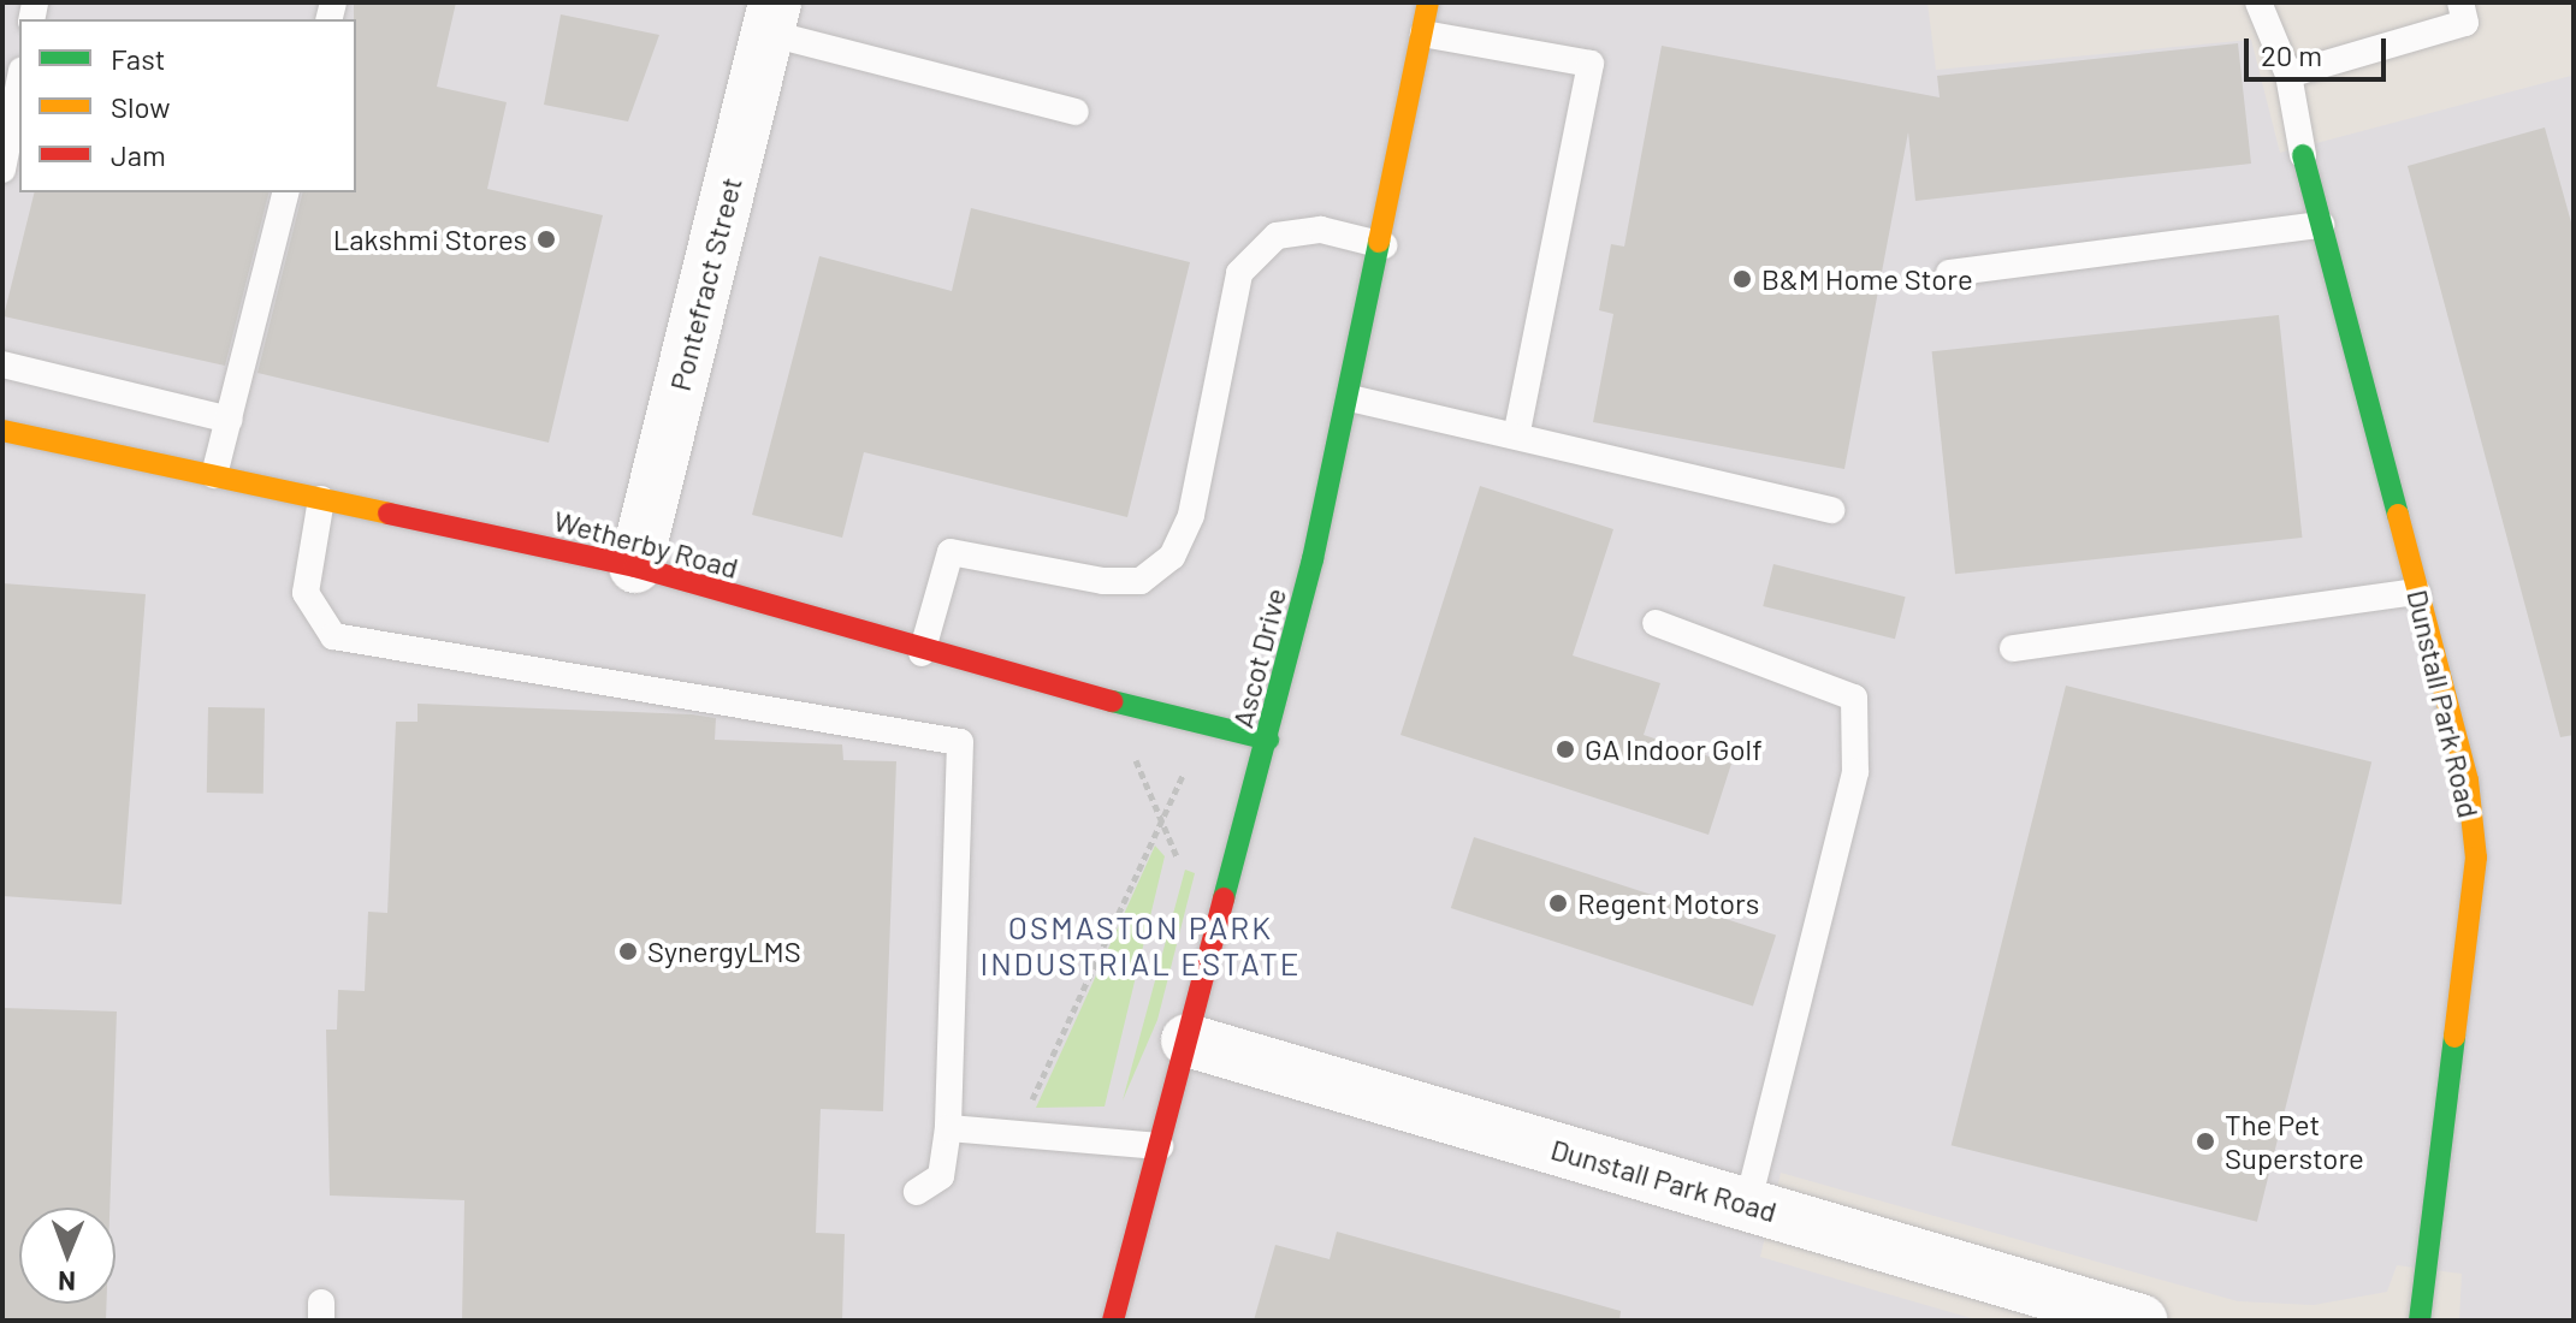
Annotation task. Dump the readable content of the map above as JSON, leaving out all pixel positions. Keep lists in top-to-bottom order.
{
  "streets": {
    "street": [
      "Pontefract Street",
      "Wetherby Road",
      "Ascot Drive",
      "Dunstall Park Road"
    ]
  },
  "crossings": [
    ["Pontefract Street", "Wetherby Road"],
    ["Wetherby Road", "Ascot Drive"],
    ["Ascot Drive", "Dunstall Park Road"]
  ],
  "districts": ["OSMASTON PARK INDUSTRIAL ESTATE"],
  "places": [
    "Lakshmi Stores",
    "B&M Home Store",
    "GA Indoor Golf",
    "Regent Motors",
    "SynergyLMS",
    "The Pet Superstore"
  ],
  "legend": ["Fast", "Slow", "Jam"],
  "scale_bar": "20 m",
  "north": "bottom"
}
